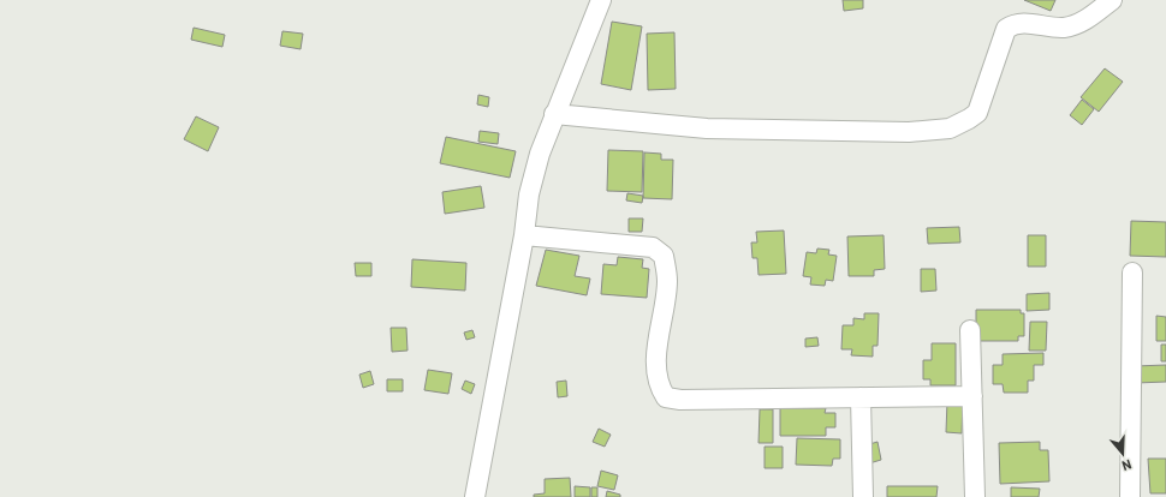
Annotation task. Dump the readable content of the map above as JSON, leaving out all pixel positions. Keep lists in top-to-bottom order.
{
  "north": "bottom"
}
